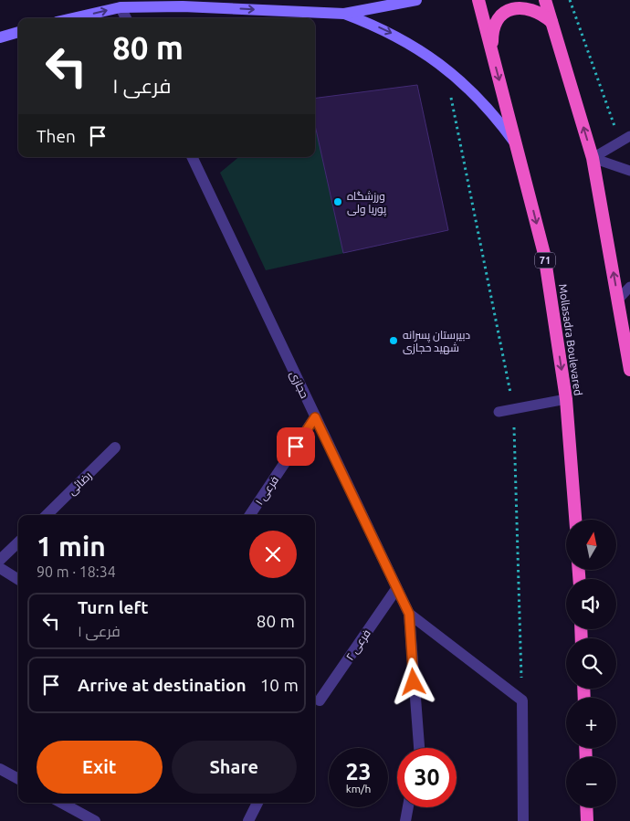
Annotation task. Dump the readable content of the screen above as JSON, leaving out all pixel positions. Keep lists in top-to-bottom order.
{
  "streets": {
    "highway": ["71", "Mollasadra Boulevared"],
    "street": [
      "حجازی",
      "رضائی",
      "فرعی ۱",
      "فرعی ۲"
    ]
  },
  "crossings": [
    ["حجازی", "فرعی ۱"],
    ["حجازی", "فرعی ۲"]
  ],
  "places": ["ورزشگاه پوریا ولی", "دبیرستان پسرانه شهید حجازی"],
  "north": "top",
  "page": {
    "turn": ["80 m", "فرعی ۱"],
    "then": "Then",
    "heading": ["1 min", "90 m · 18:34"],
    "map_buttons": ["+", "−"],
    "list": [
      {
        "name": "Turn left",
        "note": "فرعی ۱",
        "value": "80 m"
      },
      {
        "name": "Arrive at destination",
        "value": "10 m"
      }
    ],
    "buttons": ["Exit", "Share"],
    "speed": "23 km/h",
    "limit": "30"
  }
}
